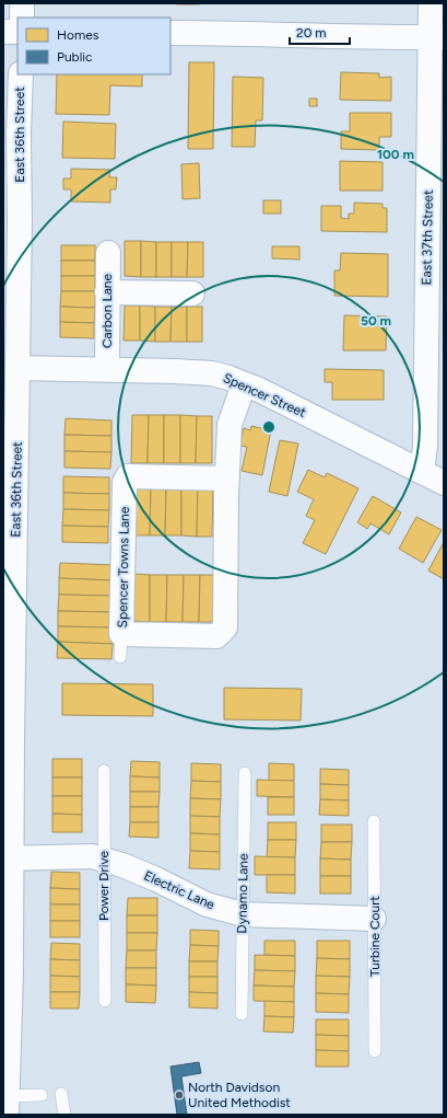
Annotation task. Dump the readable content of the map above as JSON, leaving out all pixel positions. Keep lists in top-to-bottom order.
{
  "streets": {
    "street": [
      "East 36th Street",
      "East 37th Street",
      "Carbon Lane",
      "Spencer Street",
      "Spencer Towns Lane",
      "Electric Lane"
    ],
    "lane": ["Power Drive", "Dynamo Lane", "Turbine Court"]
  },
  "crossings": [
    ["East 36th Street", "Spencer Street"],
    ["East 36th Street", "Electric Lane"],
    ["East 37th Street", "Spencer Street"],
    ["Carbon Lane", "Spencer Street"],
    ["Spencer Street", "Spencer Towns Lane"],
    ["Power Drive", "Electric Lane"],
    ["Electric Lane", "Dynamo Lane"],
    ["Electric Lane", "Turbine Court"]
  ],
  "places": ["North Davidson United Methodist"],
  "legend": ["Homes", "Public"],
  "scale_bar": "20 m",
  "rings": ["100 m", "50 m"]
}
